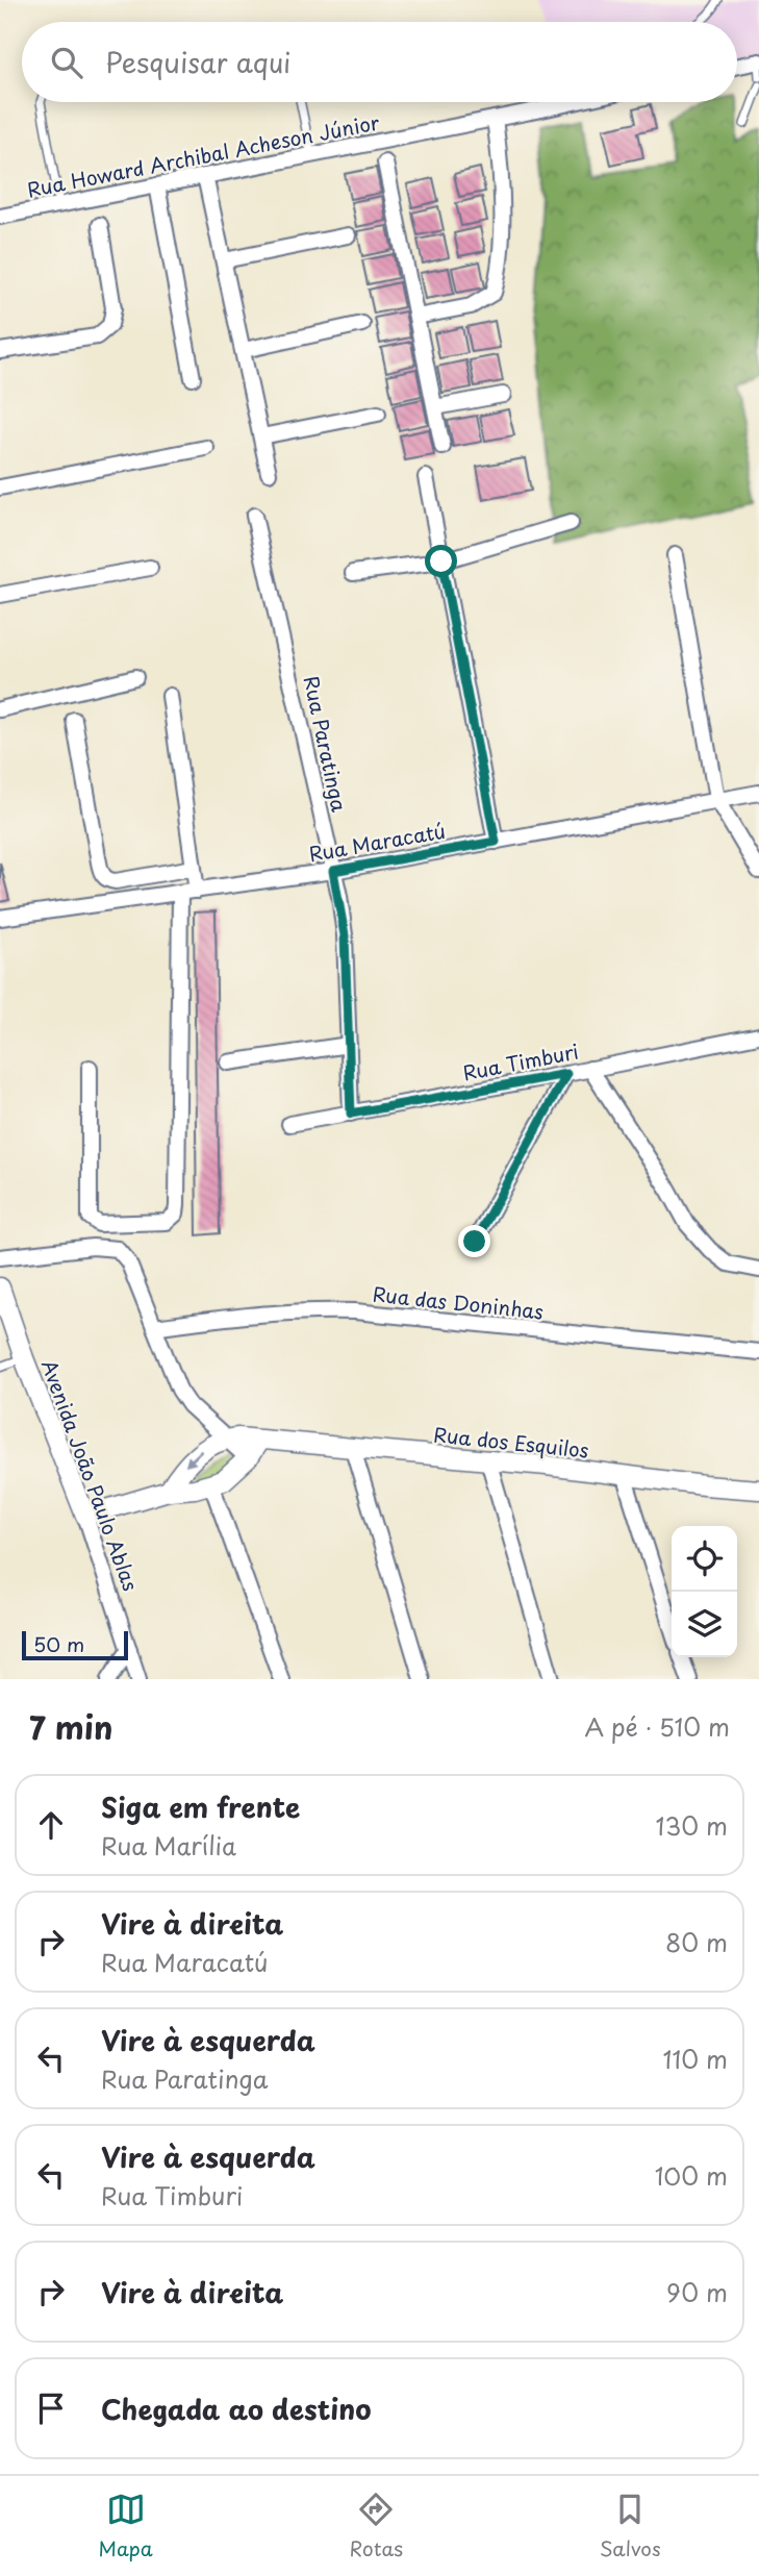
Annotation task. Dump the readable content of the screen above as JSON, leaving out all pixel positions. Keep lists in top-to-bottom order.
{
  "streets": {
    "street": [
      "Rua Howard Archibal Acheson Júnior",
      "Rua Paratinga",
      "Rua Maracatú",
      "Rua Timburi",
      "Rua das Doninhas",
      "Rua dos Esquilos",
      "Avenida João Paulo Ablas"
    ]
  },
  "crossings": [
    ["Rua Paratinga", "Rua Maracatú"],
    ["Rua Paratinga", "Rua Timburi"]
  ],
  "scale_bar": "50 m",
  "page": {
    "search": "Pesquisar aqui",
    "scale": "50 m",
    "heading": ["7 min", "A pé · 510 m"],
    "list": [
      ["Siga em frente", "Rua Marília", "130 m"],
      ["Vire à direita", "Rua Maracatú", "80 m"],
      ["Vire à esquerda", "Rua Paratinga", "110 m"],
      ["Vire à esquerda", "Rua Timburi", "100 m"],
      ["Vire à direita", "90 m"],
      "Chegada ao destino"
    ],
    "nav": ["Mapa", "Rotas", "Salvos"]
  }
}
